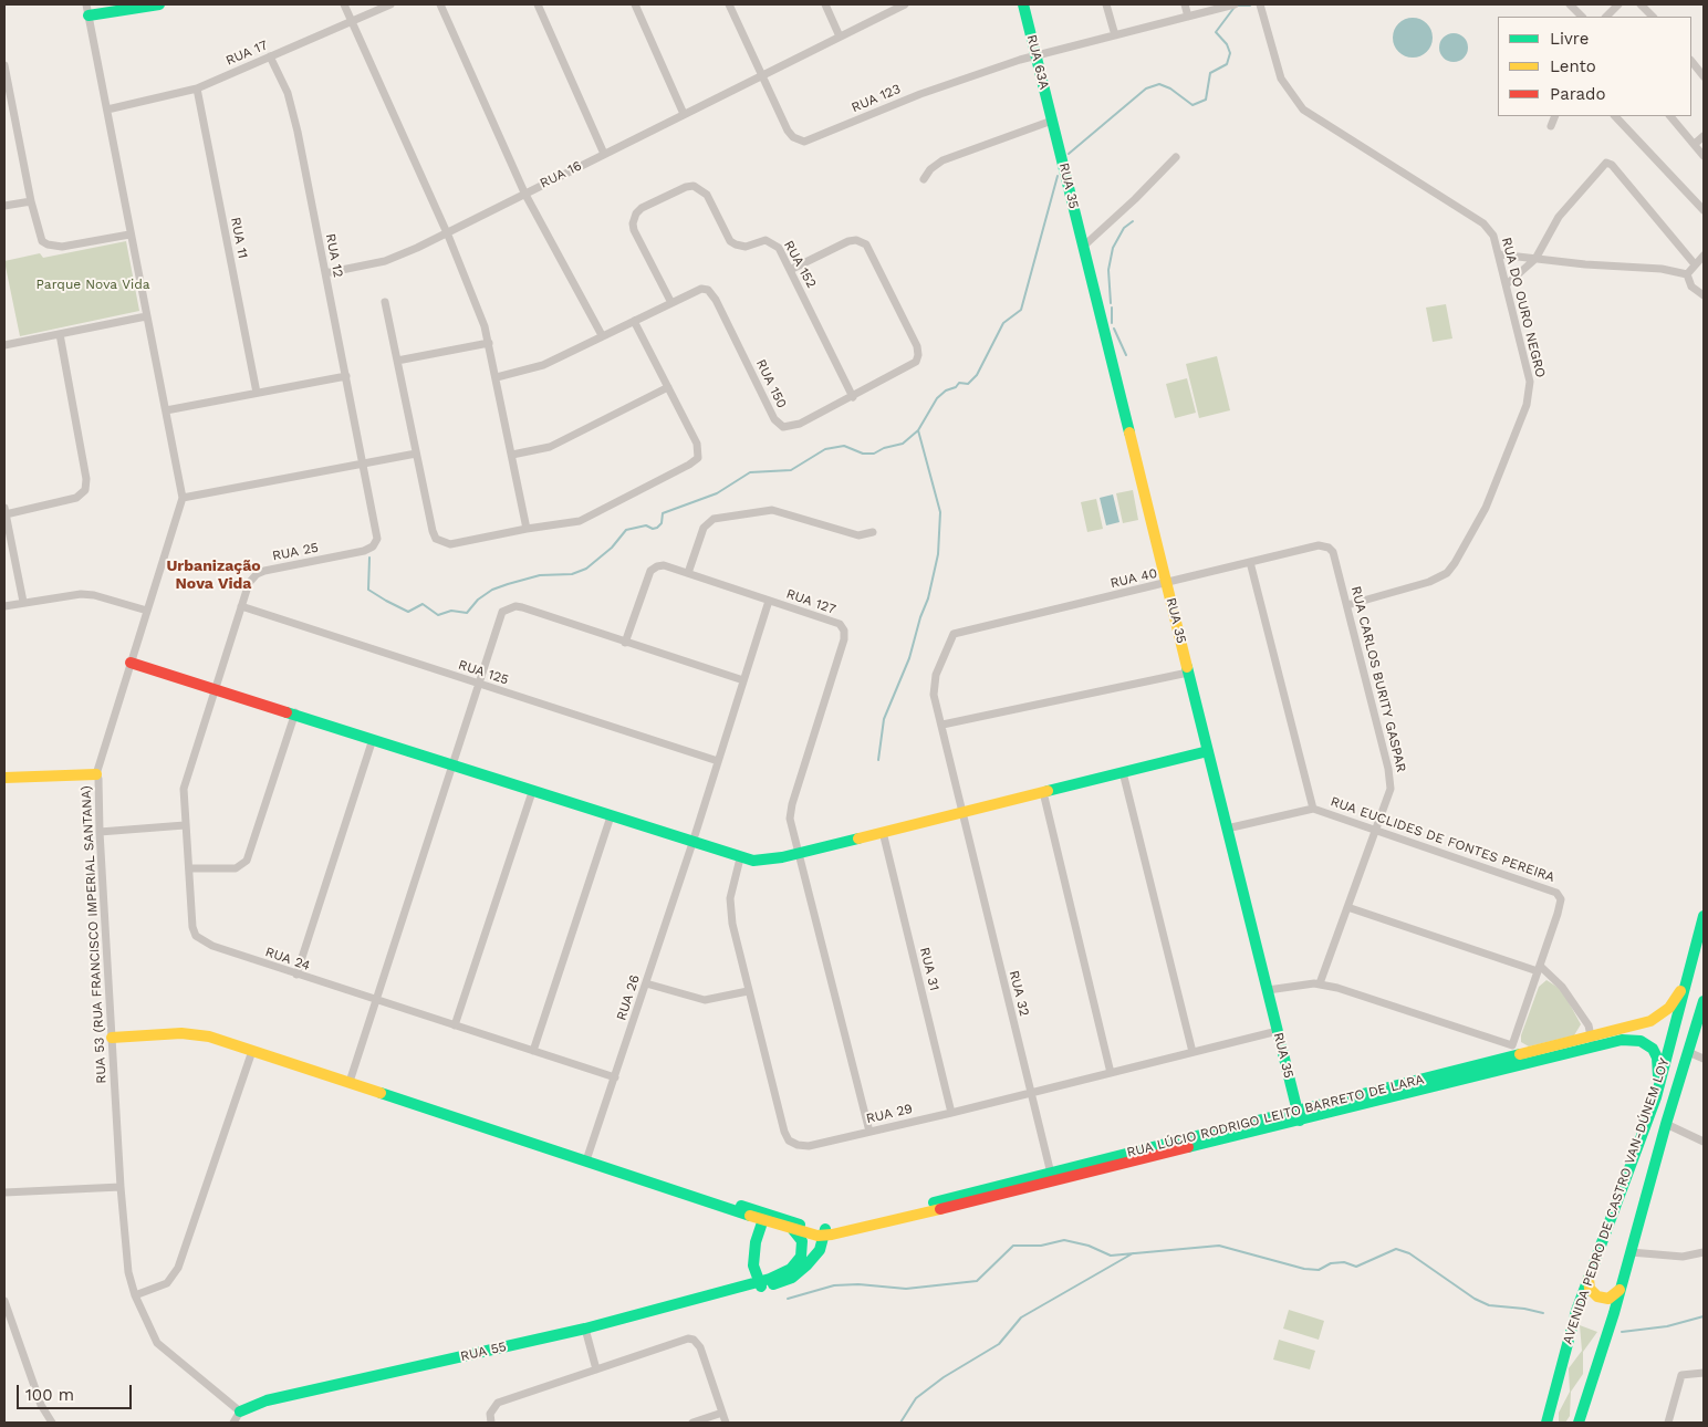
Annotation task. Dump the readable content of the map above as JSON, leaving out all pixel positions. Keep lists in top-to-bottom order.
{
  "streets": {
    "main road": [
      "RUA 63A",
      "RUA 35",
      "RUA LÚCIO RODRIGO LEITO BARRETO DE LARA",
      "AVENIDA PEDRO DE CASTRO VAN-DÚNEM LOY",
      "RUA 55"
    ],
    "street": [
      "RUA 17",
      "RUA 123",
      "RUA 16",
      "RUA 11",
      "RUA 12",
      "RUA 152",
      "RUA DO OURO NEGRO",
      "RUA 150",
      "RUA 25",
      "RUA 40",
      "RUA 127",
      "RUA 125",
      "RUA CARLOS BURITY GASPAR",
      "RUA EUCLIDES DE FONTES PEREIRA",
      "RUA 53 (RUA FRANCISCO IMPERIAL SANTANA)",
      "RUA 24",
      "RUA 31",
      "RUA 32",
      "RUA 26",
      "RUA 29"
    ]
  },
  "crossings": [
    ["RUA 17", "RUA 11"],
    ["RUA 17", "RUA 12"],
    ["RUA 17", "RUA 53 (RUA FRANCISCO IMPERIAL SANTANA)"],
    ["RUA 63A", "RUA 123"],
    ["RUA 63A", "RUA 35"],
    ["RUA 123", "RUA 16"],
    ["RUA 16", "RUA 12"],
    ["RUA 35", "RUA 40"],
    ["RUA 35", "RUA EUCLIDES DE FONTES PEREIRA"],
    ["RUA 35", "RUA 29"],
    ["RUA 35", "RUA LÚCIO RODRIGO LEITO BARRETO DE LARA"],
    ["RUA 12", "RUA 25"],
    ["RUA 152", "RUA 150"],
    ["RUA DO OURO NEGRO", "RUA CARLOS BURITY GASPAR"],
    ["RUA 25", "RUA 125"],
    ["RUA 25", "RUA 24"],
    ["RUA 40", "RUA CARLOS BURITY GASPAR"],
    ["RUA 40", "RUA 32"],
    ["RUA 127", "RUA 26"],
    ["RUA 127", "RUA 29"],
    ["RUA 125", "RUA 26"],
    ["RUA CARLOS BURITY GASPAR", "RUA EUCLIDES DE FONTES PEREIRA"],
    ["RUA EUCLIDES DE FONTES PEREIRA", "RUA LÚCIO RODRIGO LEITO BARRETO DE LARA"],
    ["RUA 53 (RUA FRANCISCO IMPERIAL SANTANA)", "RUA 55"],
    ["RUA 24", "RUA 26"],
    ["RUA 31", "RUA 29"],
    ["RUA 32", "RUA 29"],
    ["RUA 32", "RUA LÚCIO RODRIGO LEITO BARRETO DE LARA"],
    ["RUA LÚCIO RODRIGO LEITO BARRETO DE LARA", "AVENIDA PEDRO DE CASTRO VAN-DÚNEM LOY"]
  ],
  "districts": ["Urbanização Nova Vida"],
  "parks": ["Parque Nova Vida"],
  "legend": ["Livre", "Lento", "Parado"],
  "scale_bar": "100 m"
}
